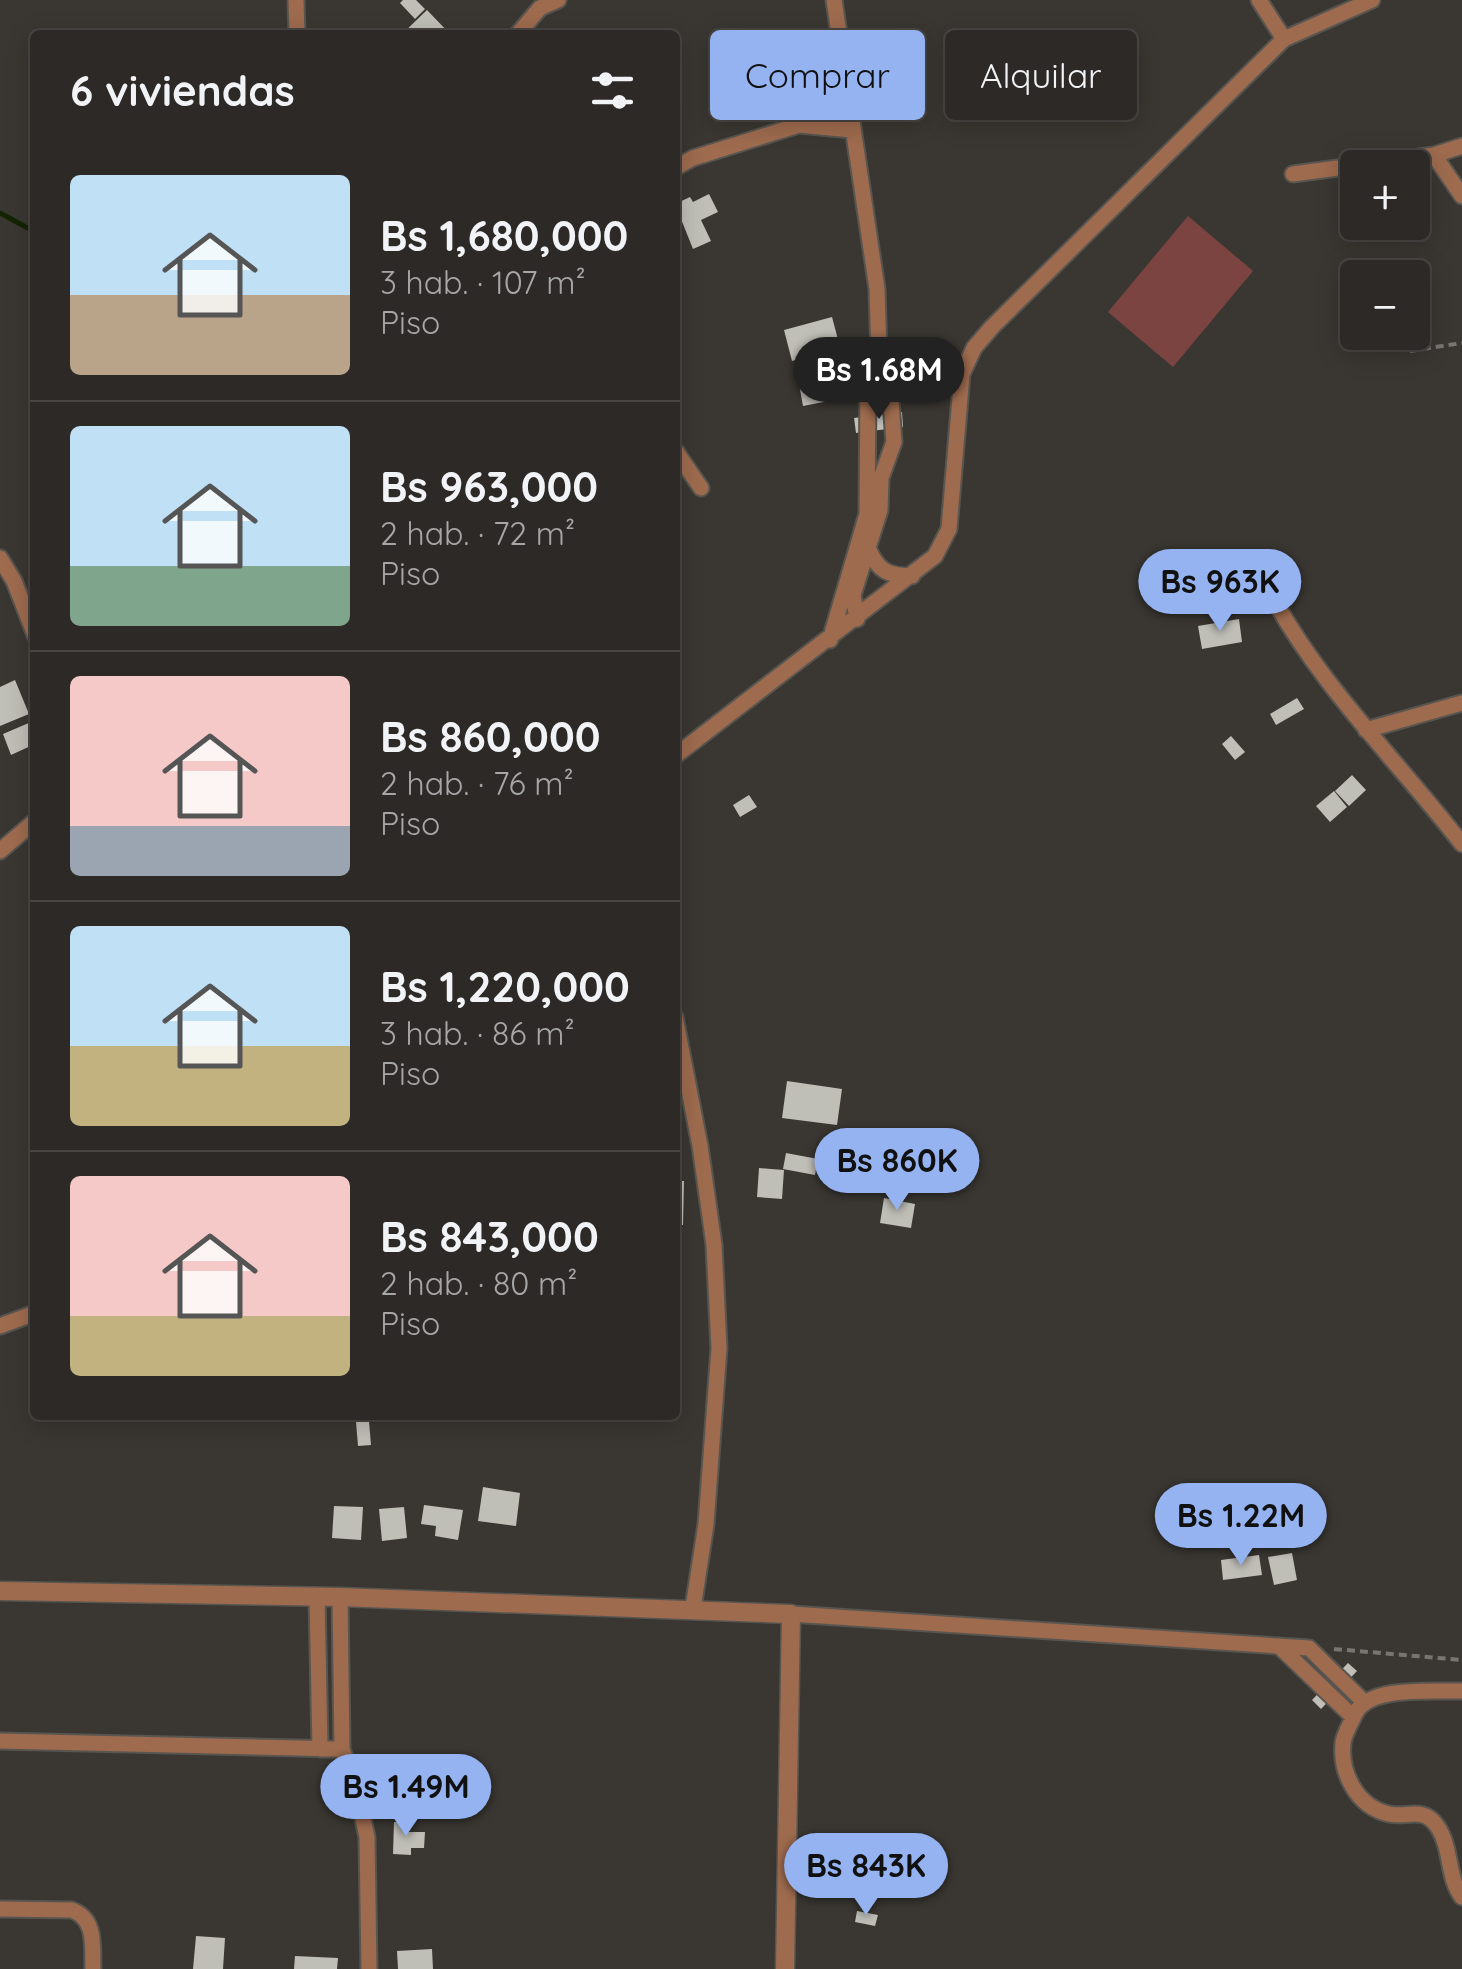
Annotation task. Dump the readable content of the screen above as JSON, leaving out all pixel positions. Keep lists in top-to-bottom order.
{
  "page": {
    "chip": ["Comprar", "Alquilar"],
    "heading": "6 viviendas",
    "map_buttons": ["+", "−"],
    "list": [
      {
        "name": "Bs 1,680,000",
        "note": "3 hab. · 107 m² · Piso"
      },
      {
        "name": "Bs 963,000",
        "note": "2 hab. · 72 m² · Piso"
      },
      {
        "name": "Bs 860,000",
        "note": "2 hab. · 76 m² · Piso"
      },
      {
        "name": "Bs 1,220,000",
        "note": "3 hab. · 86 m² · Piso"
      },
      {
        "name": "Bs 843,000",
        "note": "2 hab. · 80 m² · Piso"
      }
    ],
    "price": [
      "Bs 1.68M",
      "Bs 963K",
      "Bs 860K",
      "Bs 1.22M",
      "Bs 1.49M",
      "Bs 843K"
    ]
  }
}
